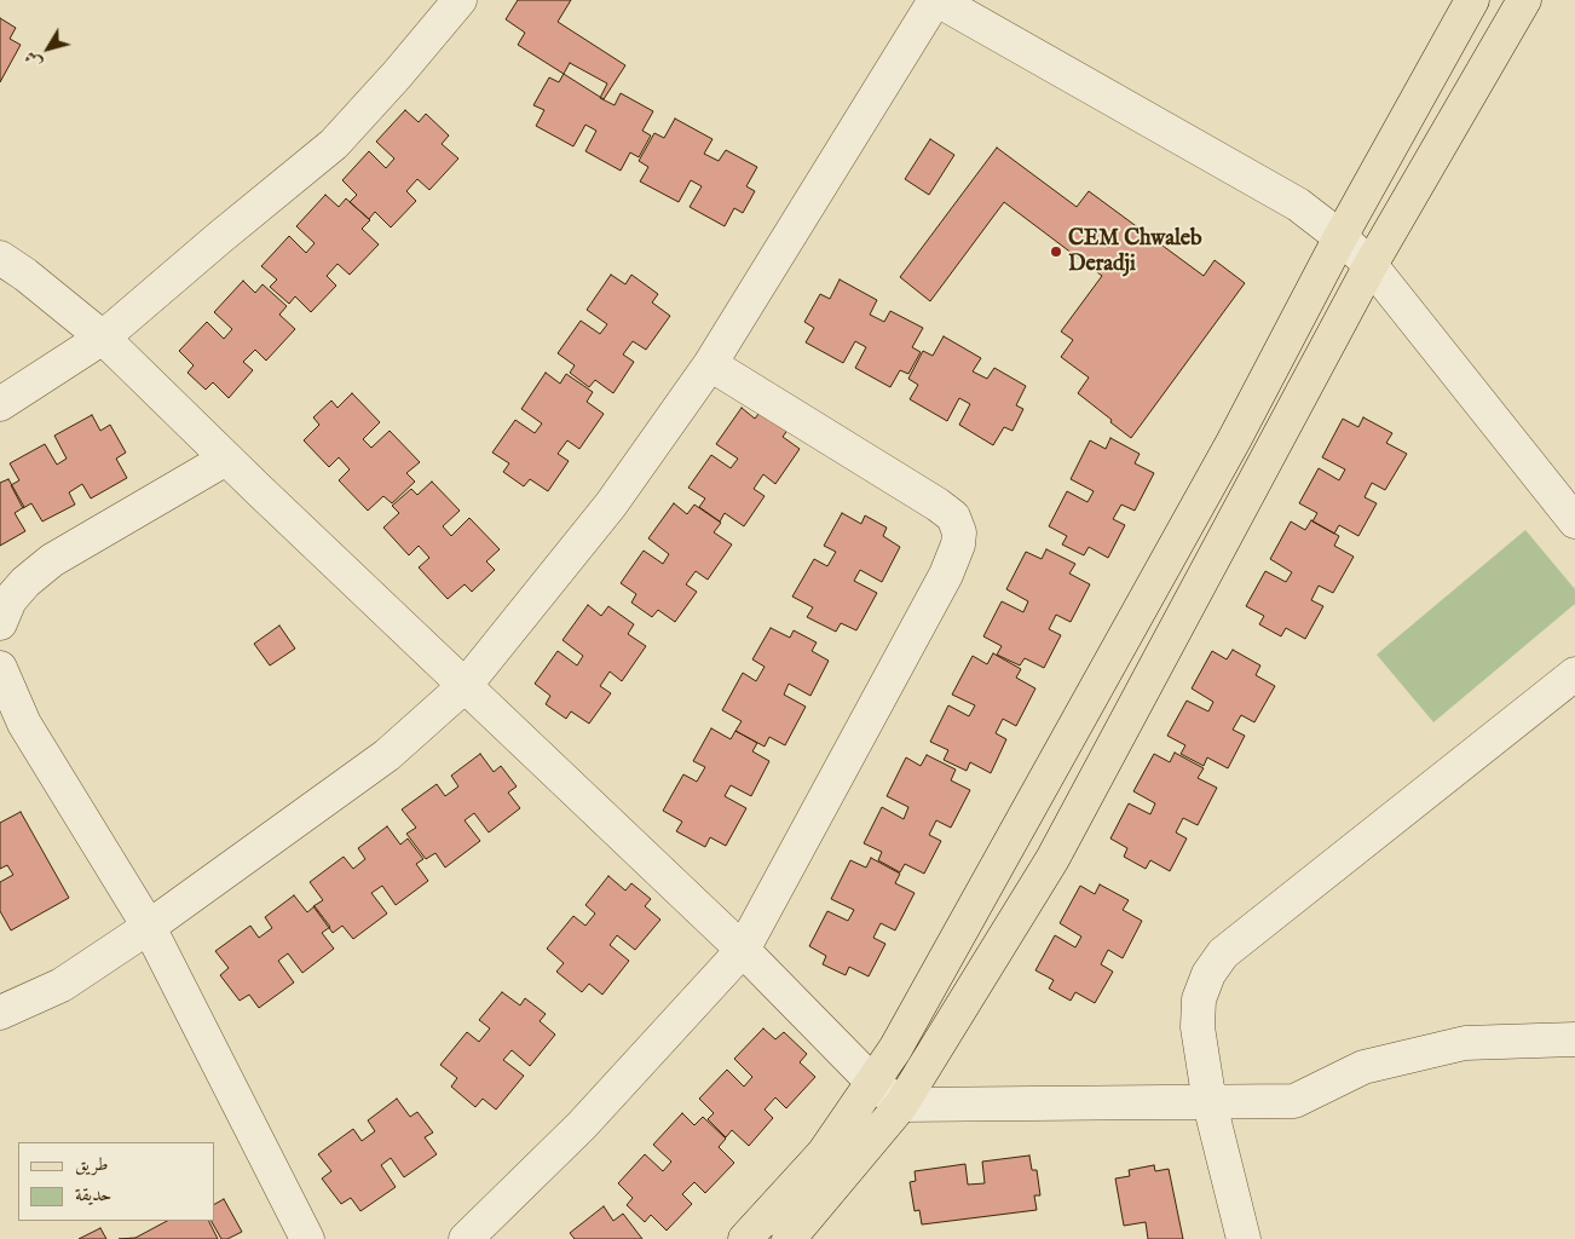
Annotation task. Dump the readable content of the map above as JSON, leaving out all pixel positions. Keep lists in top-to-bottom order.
{
  "places": ["CEM Chwaleb Deradji"],
  "legend": ["طريق", "حديقة"],
  "north": "bottom left"
}
